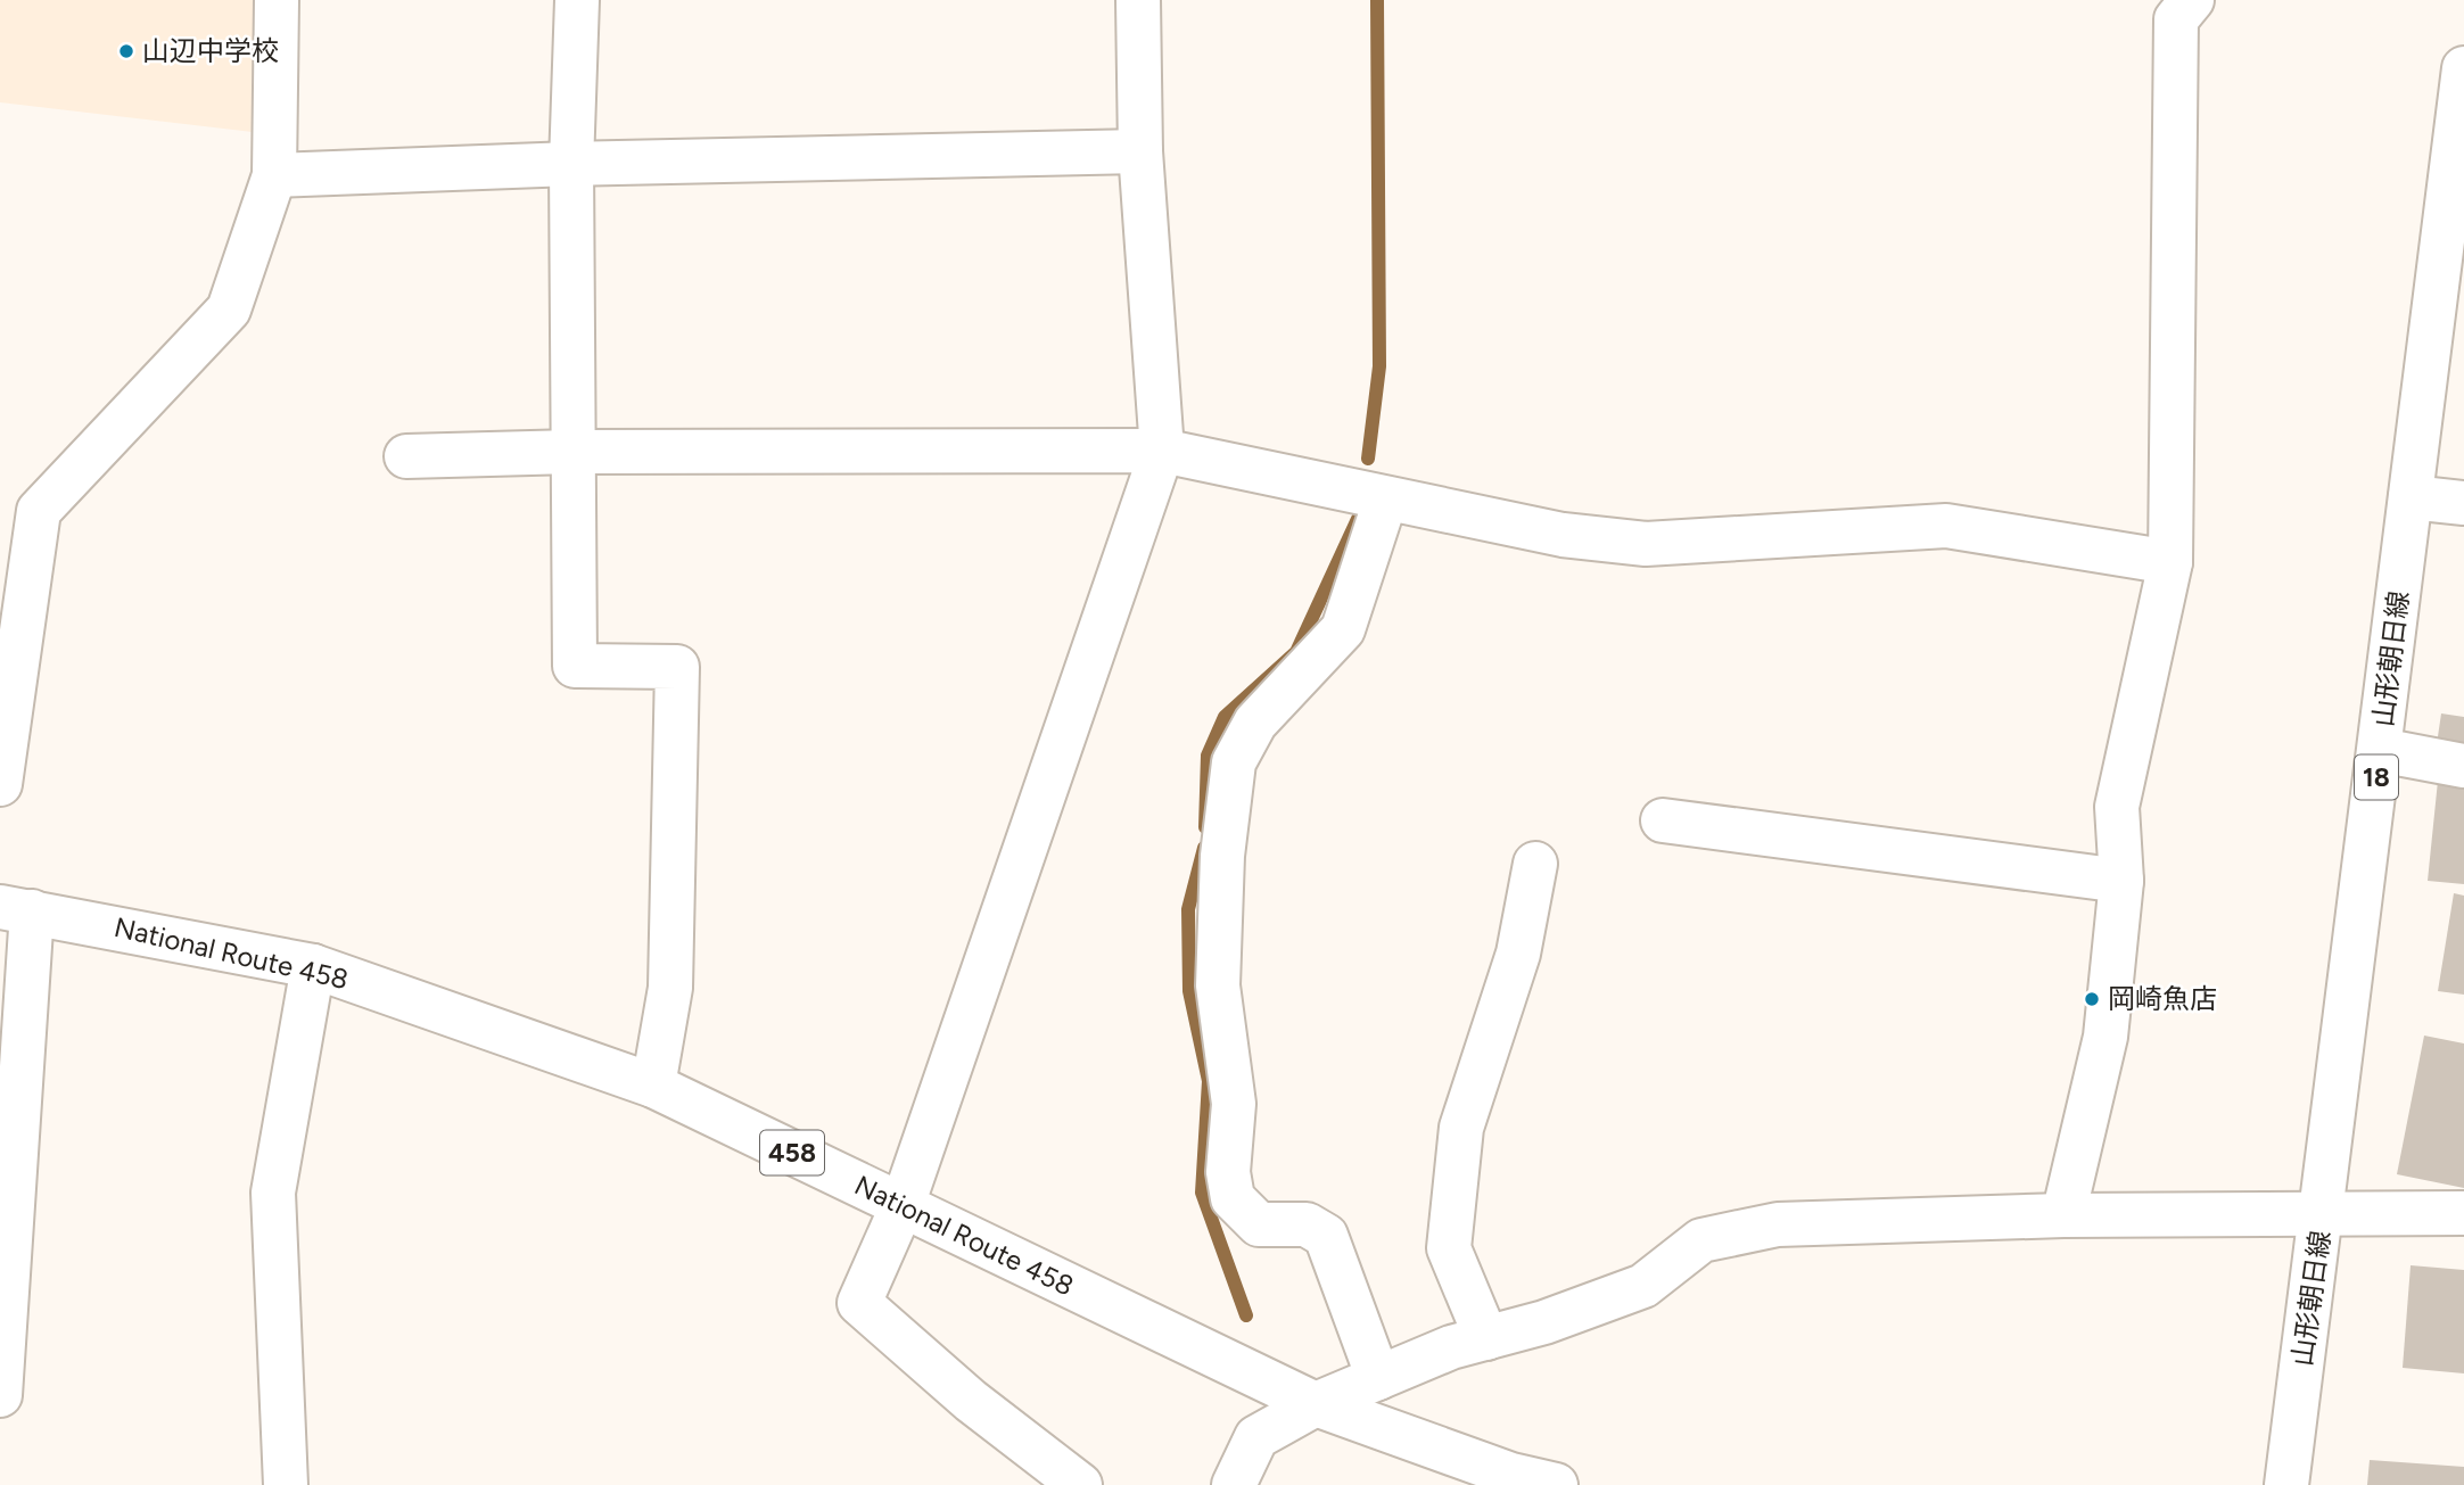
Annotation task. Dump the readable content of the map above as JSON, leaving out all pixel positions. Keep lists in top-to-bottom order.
{
  "streets": {
    "main road": [
      "山形朝日線",
      "18",
      "National Route 458",
      "458"
    ]
  },
  "places": ["山辺中学校", "岡崎魚店"]
}
